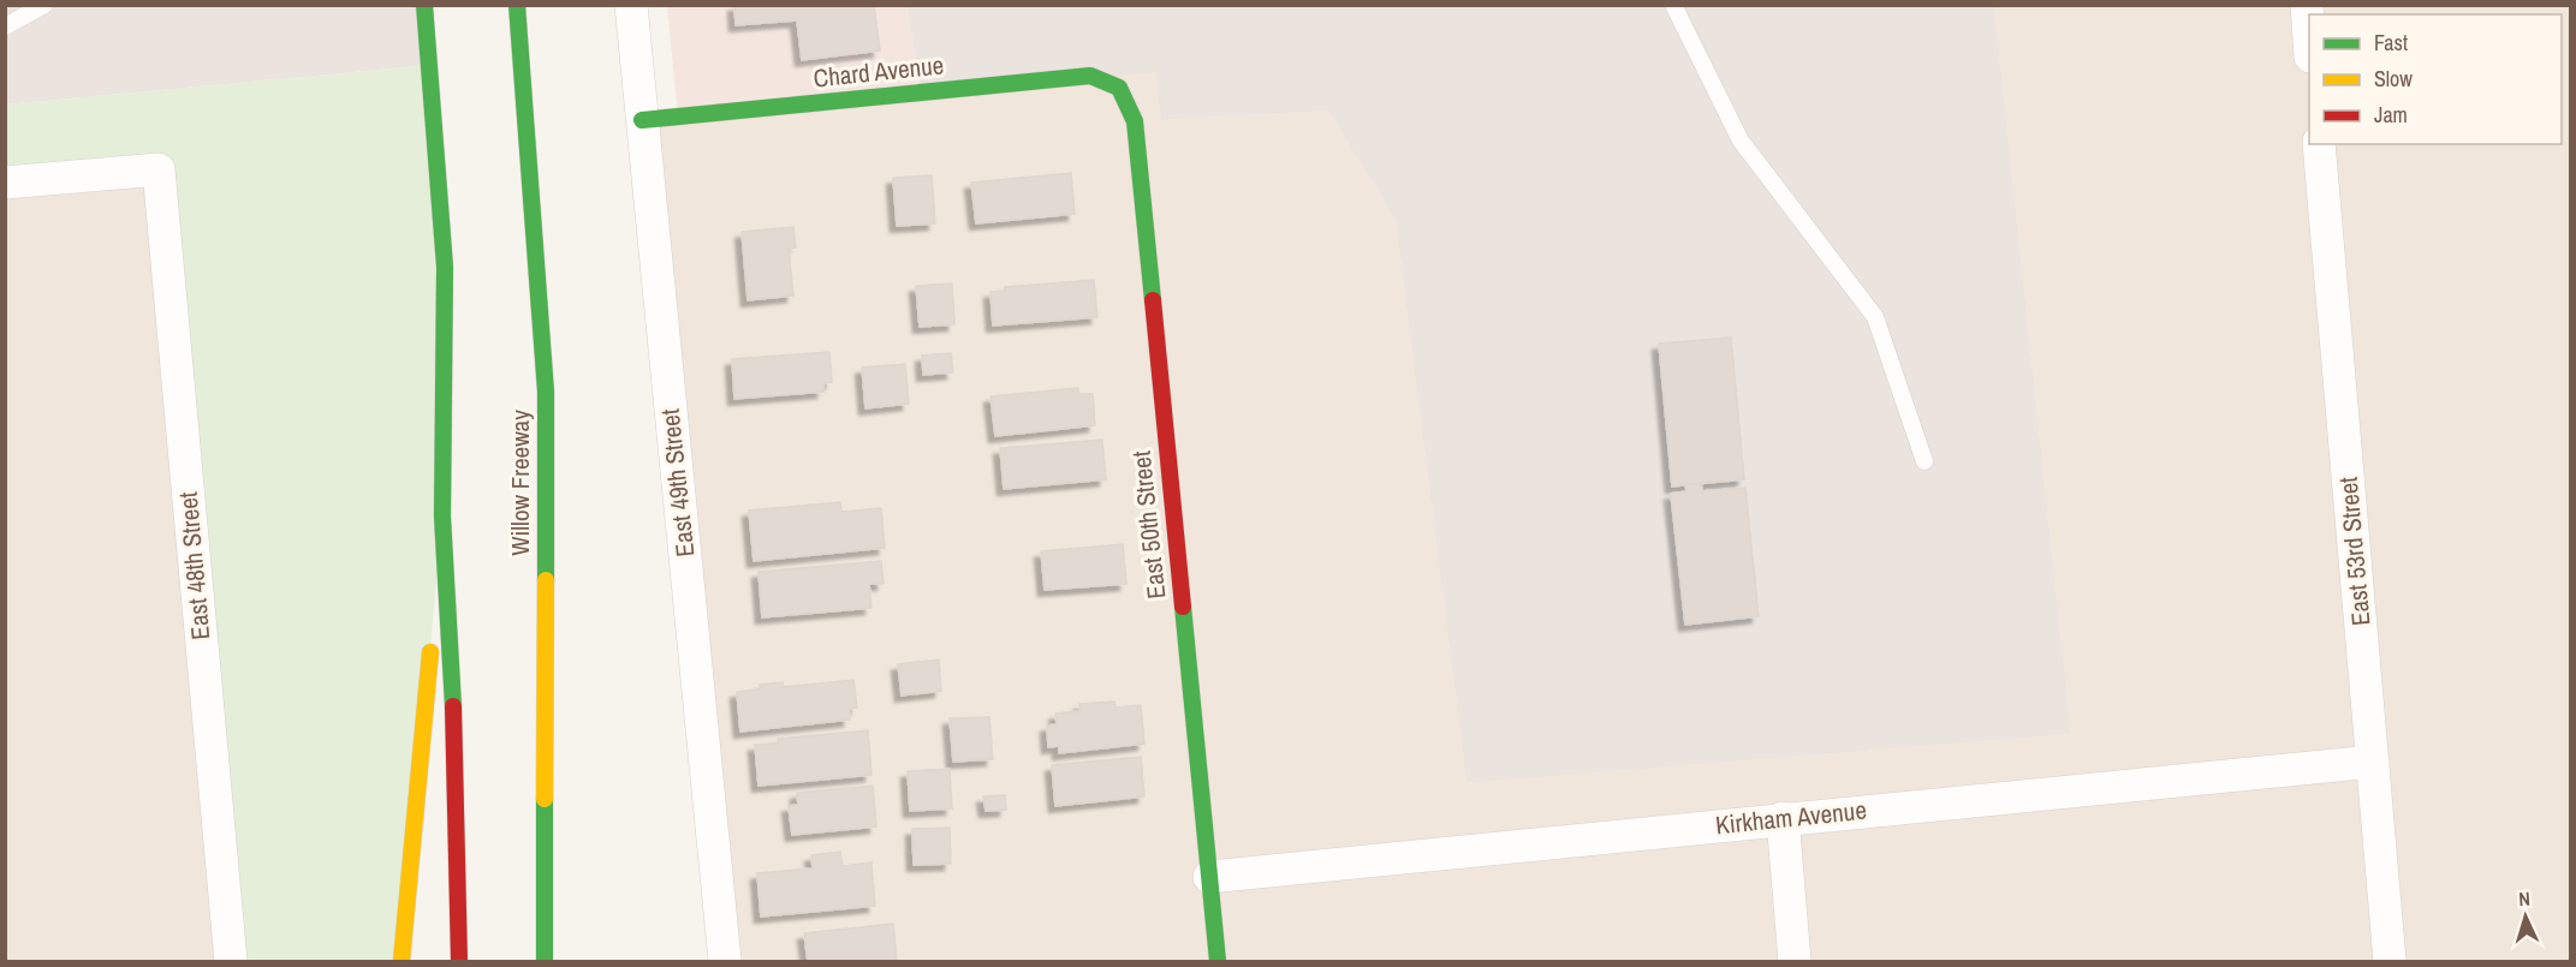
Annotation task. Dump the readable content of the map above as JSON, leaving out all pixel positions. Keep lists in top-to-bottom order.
{
  "streets": {
    "main road": ["Chard Avenue", "Willow Freeway", "East 50th Street"],
    "street": [
      "East 49th Street",
      "East 53rd Street",
      "East 48th Street",
      "Kirkham Avenue"
    ]
  },
  "crossings": [
    ["Chard Avenue", "East 49th Street"],
    ["Chard Avenue", "East 50th Street"],
    ["East 50th Street", "Kirkham Avenue"],
    ["East 53rd Street", "Kirkham Avenue"]
  ],
  "legend": ["Fast", "Slow", "Jam"],
  "north": "top"
}
